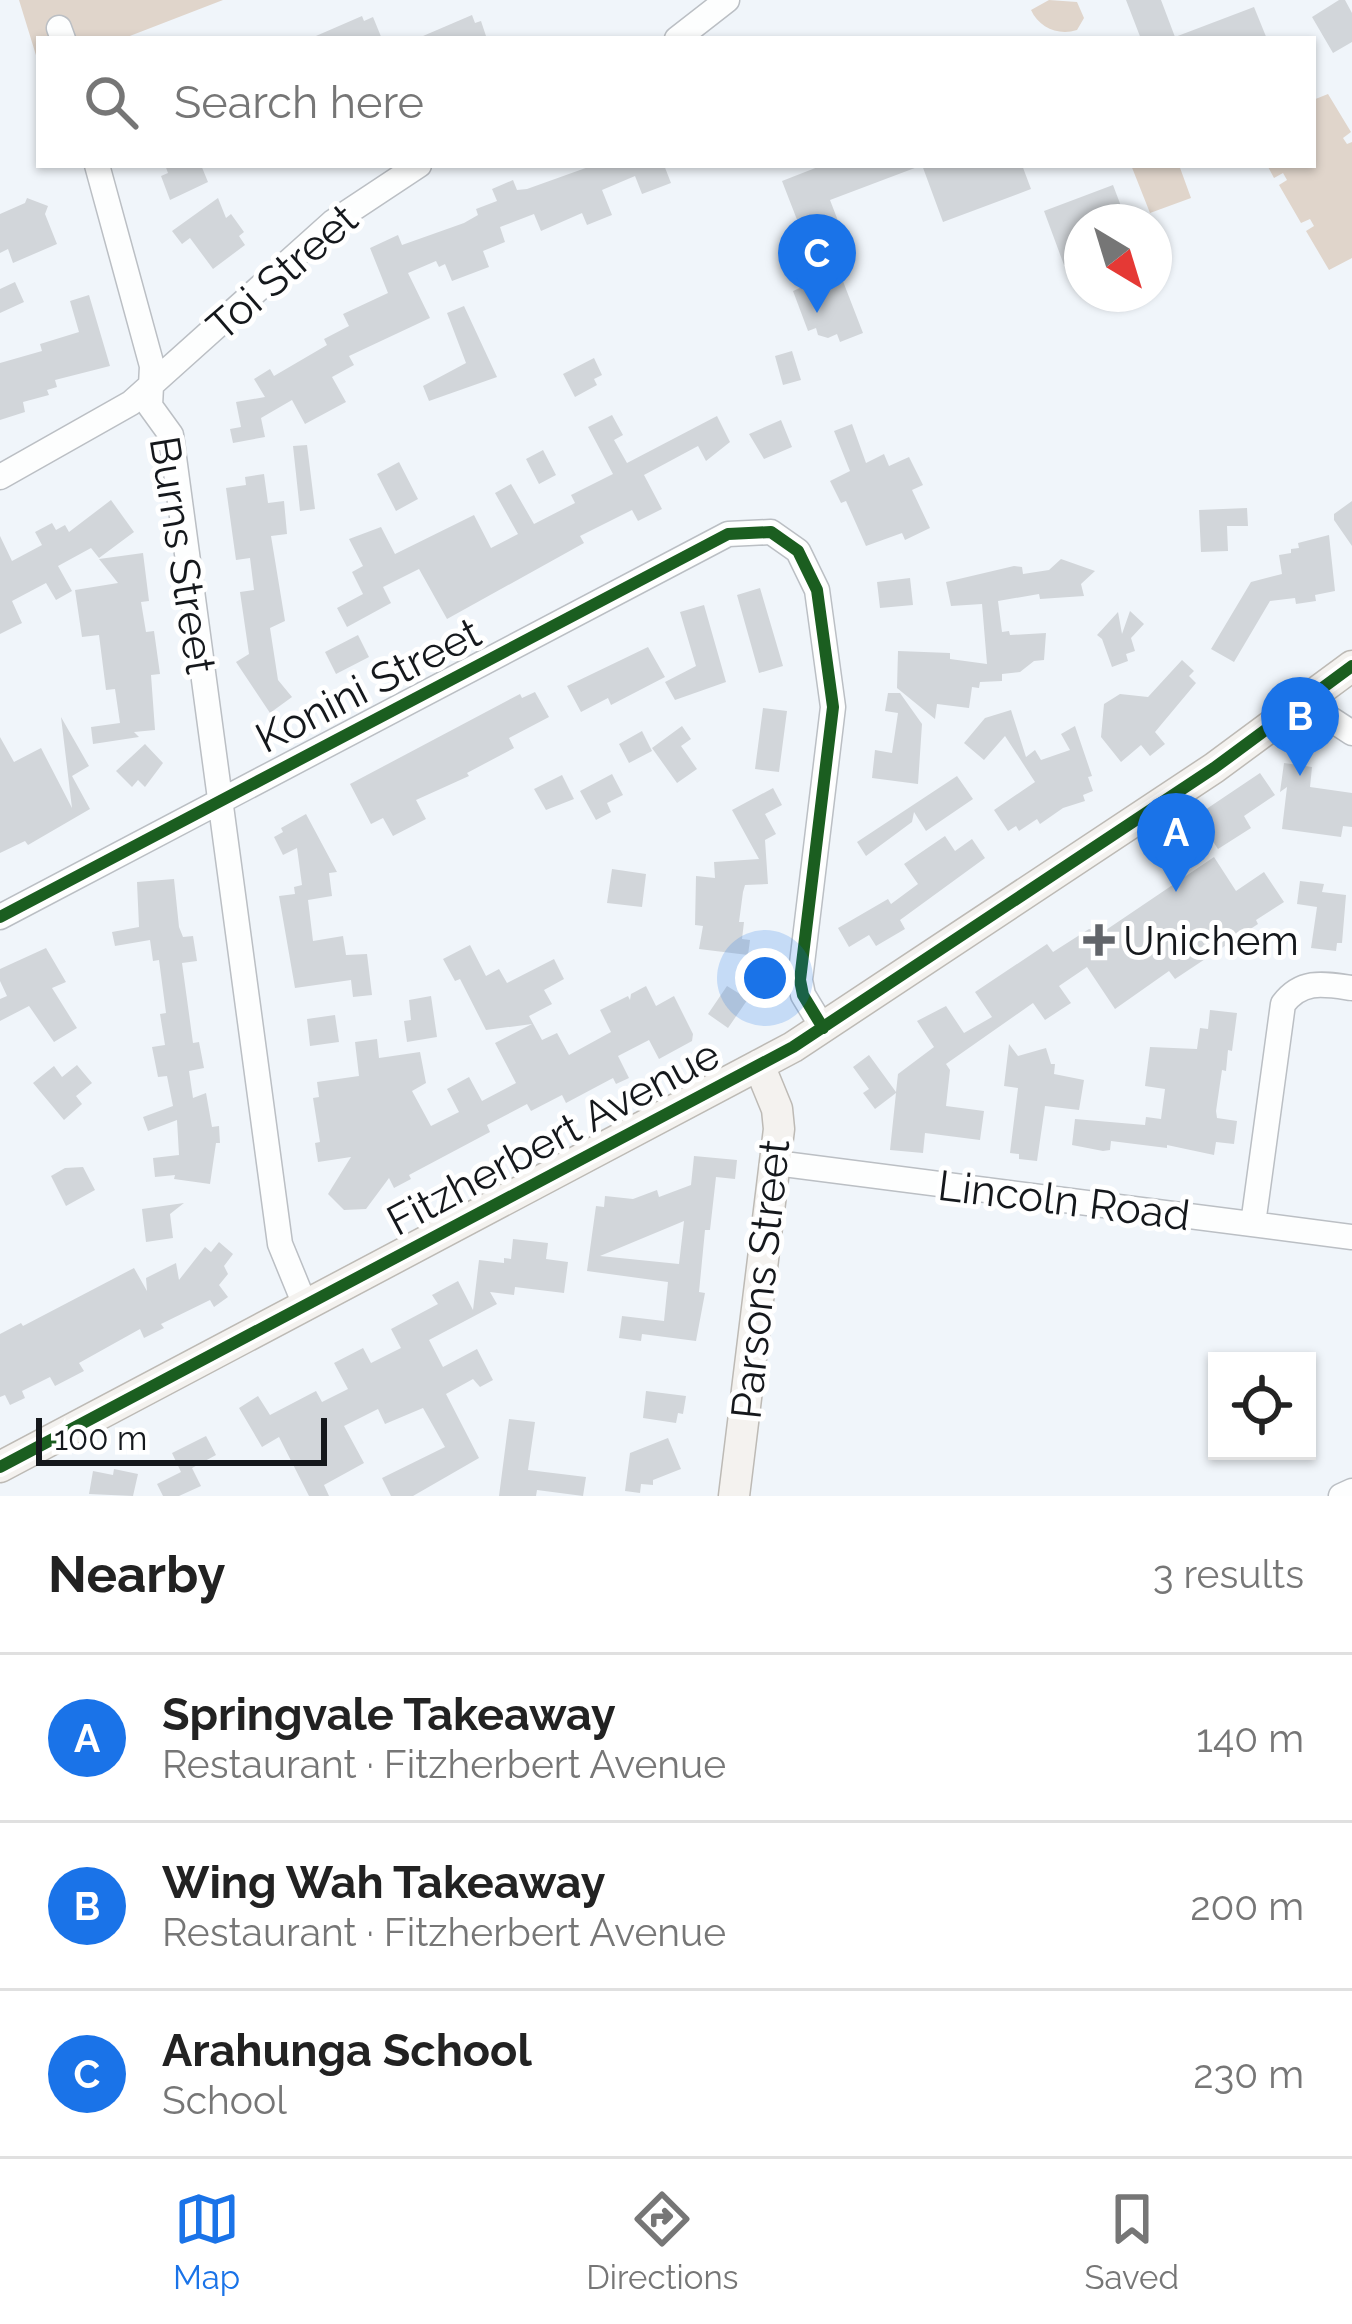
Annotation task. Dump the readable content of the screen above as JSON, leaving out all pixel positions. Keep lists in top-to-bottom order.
{
  "streets": {
    "main road": ["Fitzherbert Avenue", "Parsons Street"],
    "street": [
      "Toi Street",
      "Burns Street",
      "Konini Street",
      "Lincoln Road"
    ]
  },
  "crossings": [
    ["Toi Street", "Burns Street"],
    ["Burns Street", "Konini Street"],
    ["Burns Street", "Fitzherbert Avenue"],
    ["Konini Street", "Fitzherbert Avenue"],
    ["Fitzherbert Avenue", "Parsons Street"],
    ["Lincoln Road", "Parsons Street"]
  ],
  "places": {
    "health": ["Unichem"]
  },
  "scale_bar": "100 m",
  "north": "bottom right",
  "page": {
    "search": "Search here",
    "pins": ["C", "B", "A"],
    "scale": "100 m",
    "heading": ["Nearby", "3 results"],
    "list": [
      {
        "mark": "A",
        "name": "Springvale Takeaway",
        "note": "Restaurant · Fitzherbert Avenue",
        "value": "140 m"
      },
      {
        "mark": "B",
        "name": "Wing Wah Takeaway",
        "note": "Restaurant · Fitzherbert Avenue",
        "value": "200 m"
      },
      {
        "mark": "C",
        "name": "Arahunga School",
        "note": "School",
        "value": "230 m"
      }
    ],
    "nav": ["Map", "Directions", "Saved"]
  }
}
